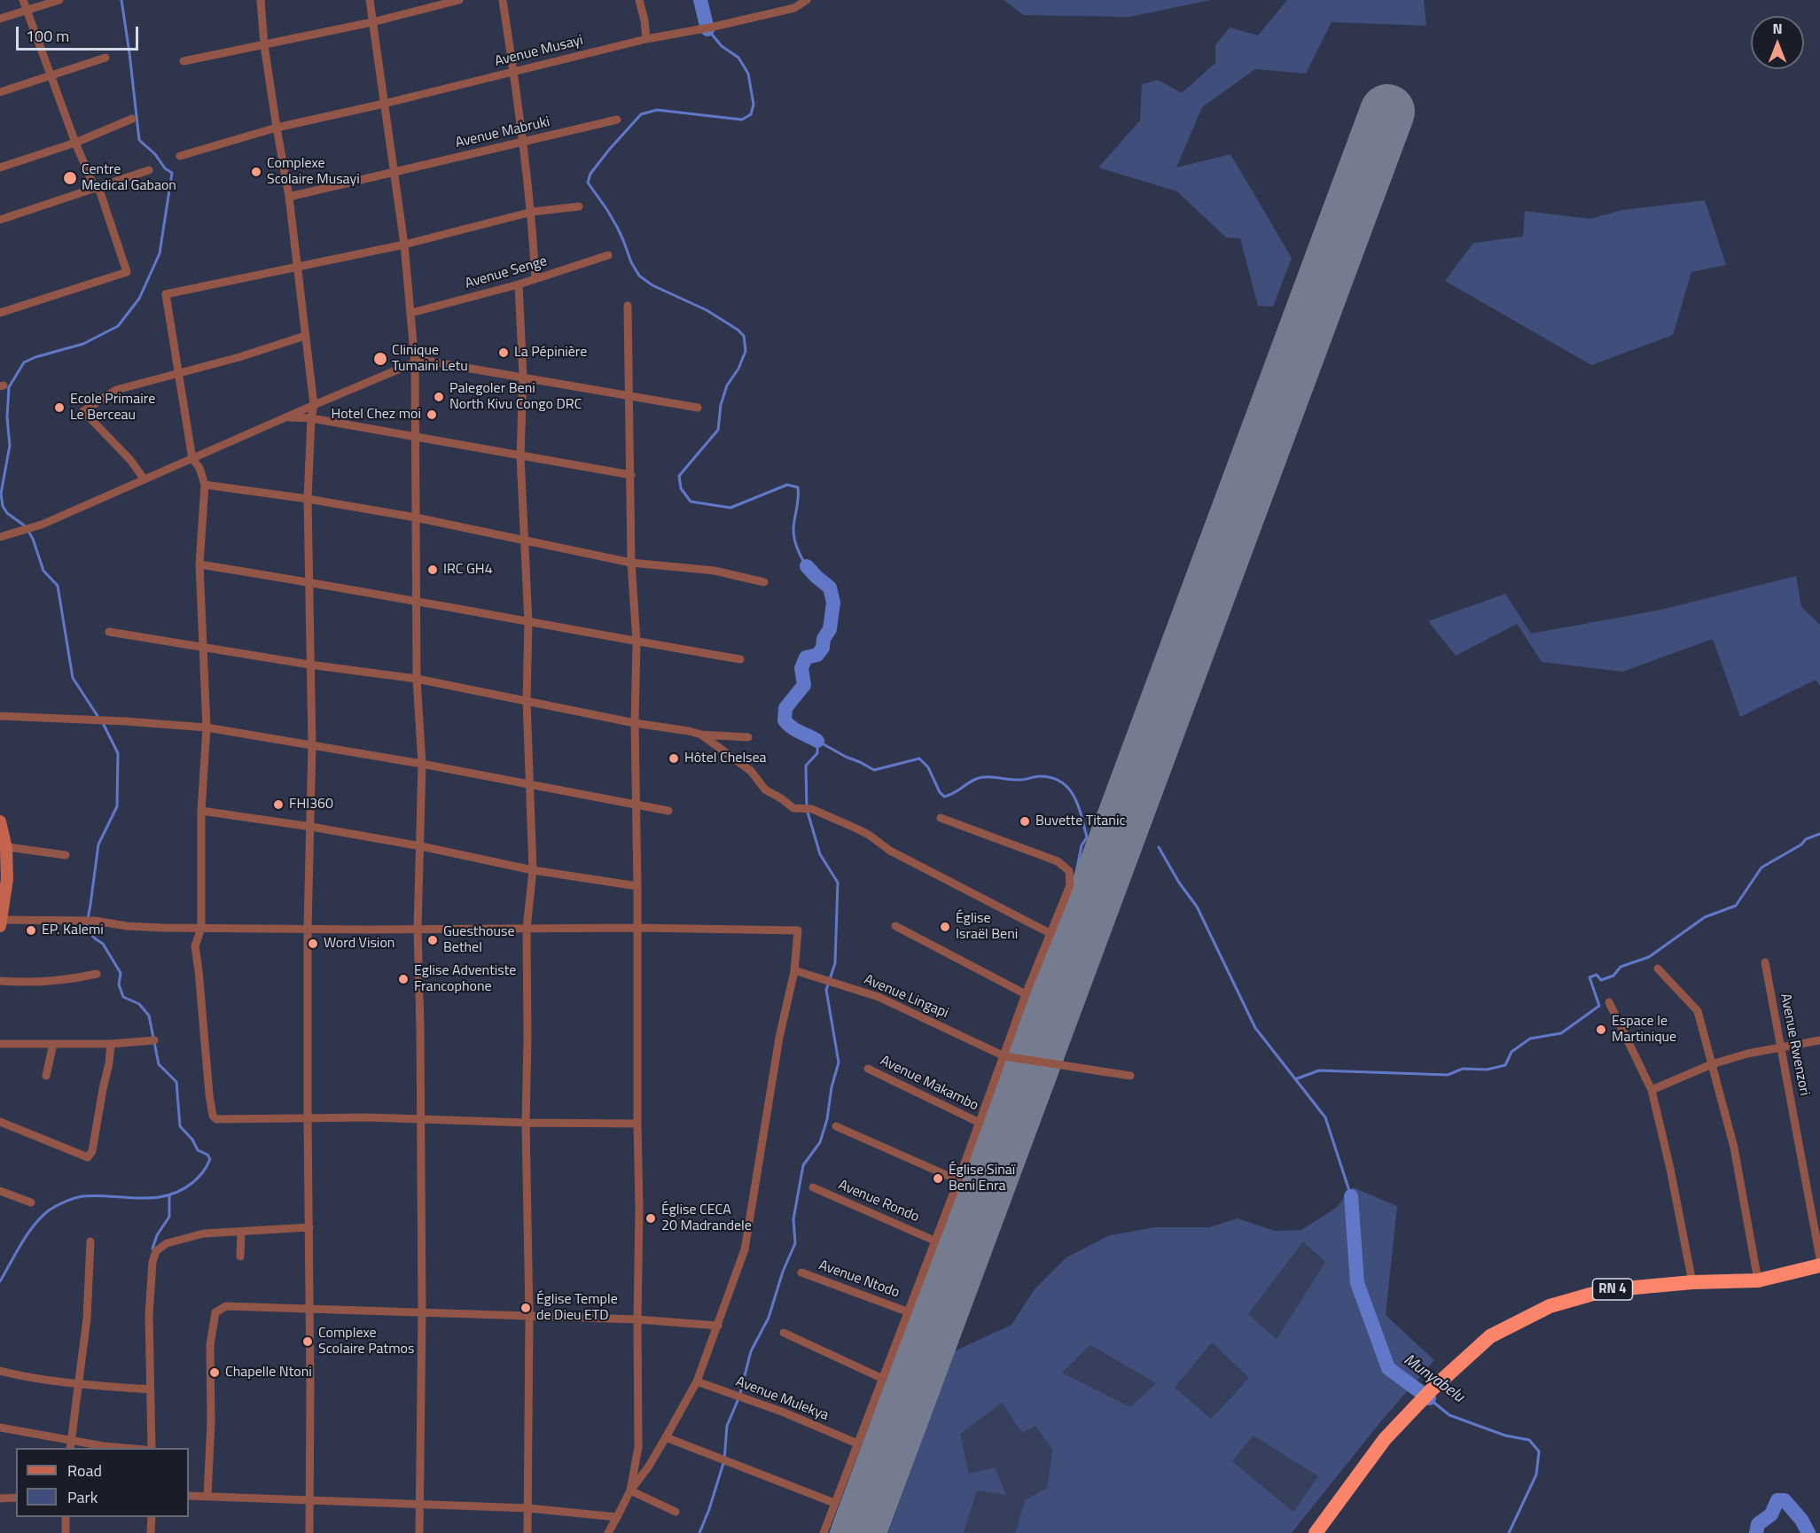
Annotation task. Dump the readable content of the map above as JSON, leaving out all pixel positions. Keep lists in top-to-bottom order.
{
  "streets": {
    "highway": ["RN 4"],
    "street": [
      "Avenue Musayi",
      "Avenue Mabruki",
      "Avenue Senge",
      "Avenue Lingapi",
      "Avenue Rwenzori",
      "Avenue Makambo",
      "Avenue Rondo",
      "Avenue Ntodo",
      "Avenue Mulekya"
    ]
  },
  "water": ["Munyabelu"],
  "places": [
    "Complexe Scolaire Musayi",
    "Centre Medical Gabaon",
    "La Pépinière",
    "Clinique Tumaini Letu",
    "Palegoler Beni North Kivu Congo DRC",
    "Ecole Primaire Le Berceau",
    "Hotel Chez moi",
    "IRC GH4",
    "Hôtel Chelsea",
    "FHI360",
    "Buvette Titanic",
    "Église Israël Beni",
    "EP. Kalemi",
    "Guesthouse Bethel",
    "Word Vision",
    "Eglise Adventiste Francophone",
    "Espace le Martinique",
    "Église Sinaï Beni Enra",
    "Église CECA 20 Madrandele",
    "Église Temple de Dieu ETD",
    "Complexe Scolaire Patmos",
    "Chapelle Ntoni"
  ],
  "legend": ["Road", "Park"],
  "scale_bar": "100 m",
  "north": "top"
}
